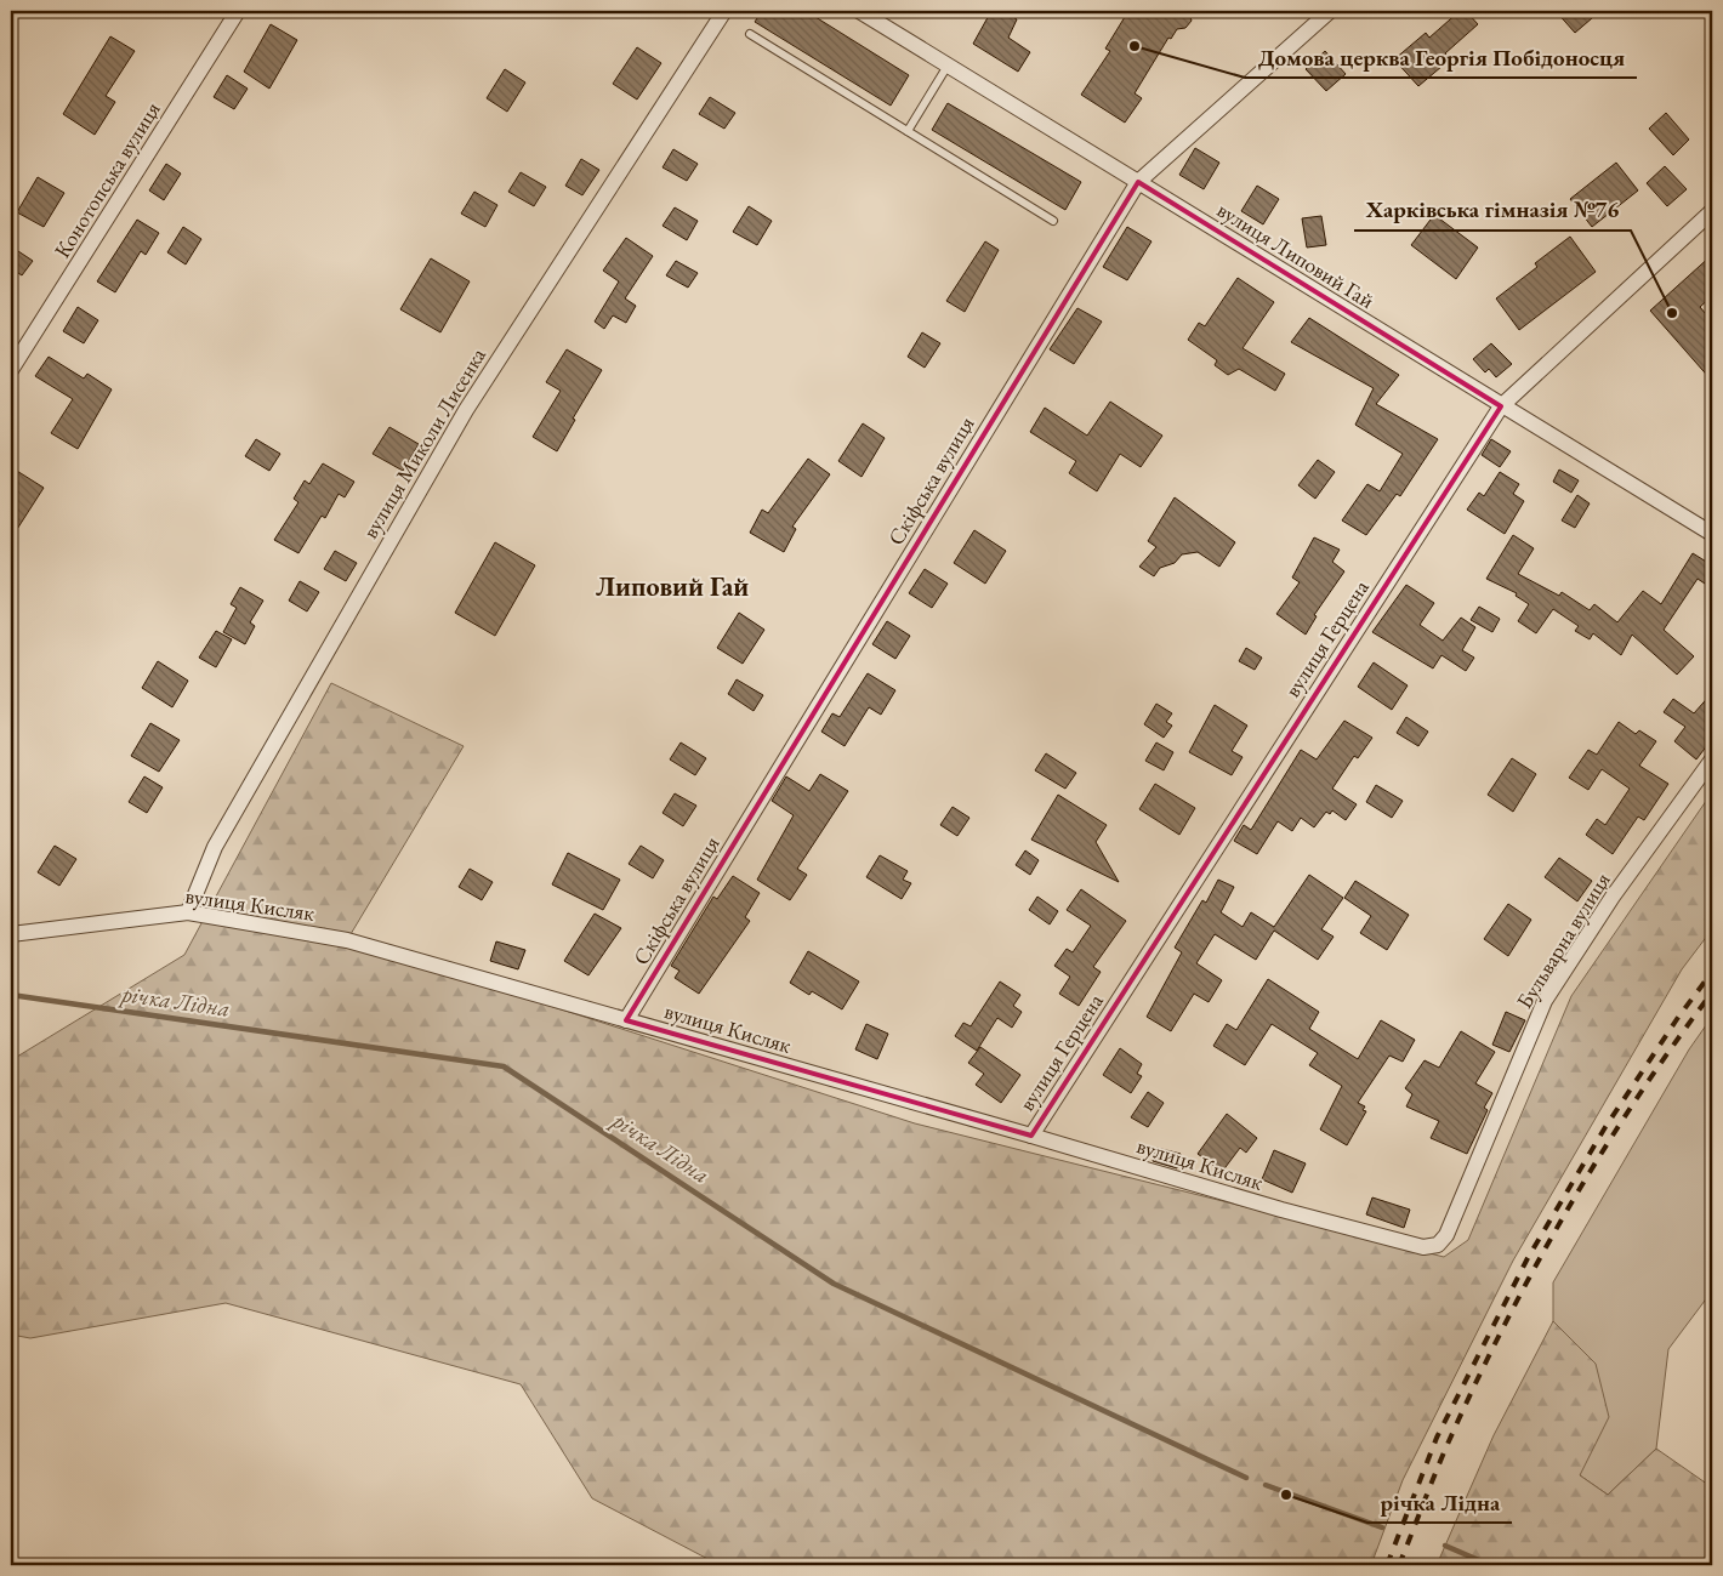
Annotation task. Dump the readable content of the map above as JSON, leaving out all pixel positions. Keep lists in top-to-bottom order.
{
  "streets": {
    "street": [
      "Конотопська вулиця",
      "вулиця Липовий Гай",
      "вулиця Миколи Лисенка",
      "Скіфська вулиця",
      "вулиця Герцена",
      "вулиця Кисляк",
      "Бульварна вулиця"
    ]
  },
  "crossings": [
    ["вулиця Липовий Гай", "Скіфська вулиця"],
    ["вулиця Липовий Гай", "вулиця Герцена"],
    ["вулиця Миколи Лисенка", "вулиця Кисляк"],
    ["Скіфська вулиця", "вулиця Кисляк"],
    ["вулиця Герцена", "вулиця Кисляк"],
    ["вулиця Кисляк", "Бульварна вулиця"]
  ],
  "districts": ["Липовий Гай"],
  "water": ["річка Лідна"],
  "places": ["Домова церква Георгія Побідоносця", "Харківська гімназія №76", "річка Лідна"]
}
